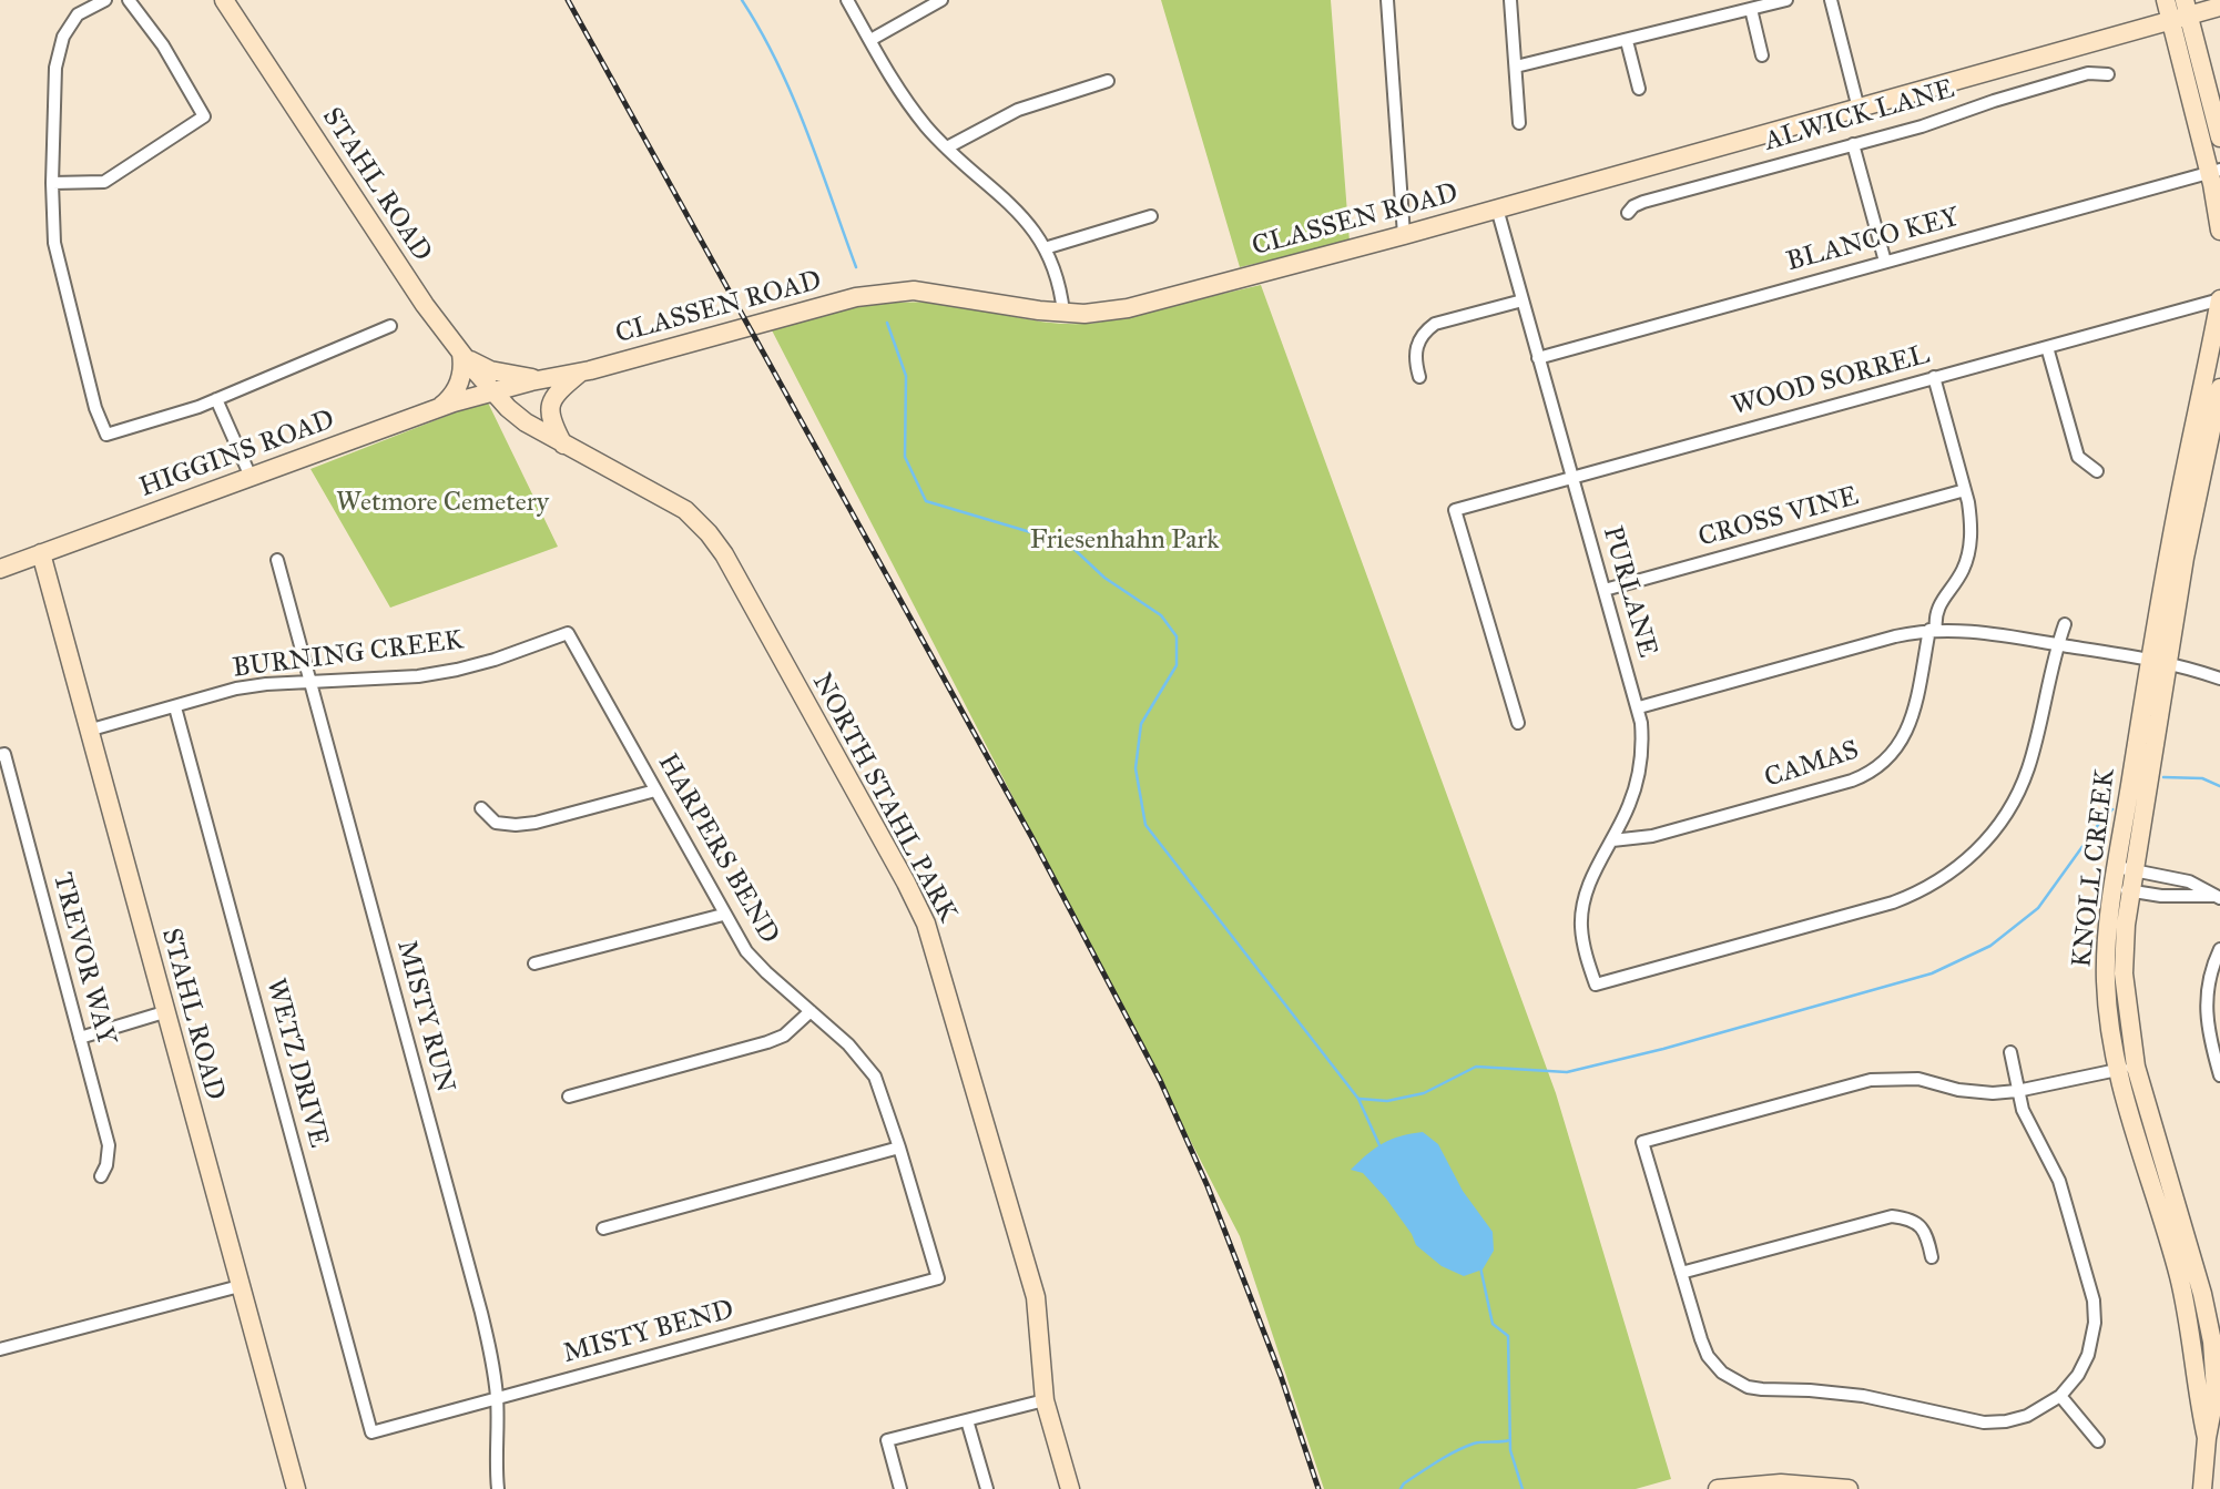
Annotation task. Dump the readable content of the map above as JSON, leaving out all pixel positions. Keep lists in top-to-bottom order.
{
  "streets": {
    "street": [
      "ALWICK LANE",
      "STAHL ROAD",
      "CLASSEN ROAD",
      "BLANCO KEY",
      "WOOD SORREL",
      "HIGGINS ROAD",
      "CROSS VINE",
      "PURLANE",
      "BURNING CREEK",
      "CAMAS",
      "NORTH STAHL PARK",
      "HARPERS BEND",
      "KNOLL CREEK",
      "TREVOR WAY",
      "MISTY RUN",
      "WETZ DRIVE",
      "MISTY BEND"
    ]
  },
  "crossings": [
    ["STAHL ROAD", "CLASSEN ROAD"],
    ["STAHL ROAD", "HIGGINS ROAD"],
    ["STAHL ROAD", "BURNING CREEK"],
    ["STAHL ROAD", "NORTH STAHL PARK"],
    ["CLASSEN ROAD", "HIGGINS ROAD"],
    ["CLASSEN ROAD", "PURLANE"],
    ["CLASSEN ROAD", "NORTH STAHL PARK"],
    ["BLANCO KEY", "PURLANE"],
    ["WOOD SORREL", "PURLANE"],
    ["WOOD SORREL", "CAMAS"],
    ["WOOD SORREL", "KNOLL CREEK"],
    ["HIGGINS ROAD", "NORTH STAHL PARK"],
    ["CROSS VINE", "PURLANE"],
    ["CROSS VINE", "CAMAS"],
    ["PURLANE", "CAMAS"],
    ["BURNING CREEK", "HARPERS BEND"],
    ["BURNING CREEK", "MISTY RUN"],
    ["BURNING CREEK", "WETZ DRIVE"],
    ["HARPERS BEND", "MISTY BEND"],
    ["MISTY RUN", "MISTY BEND"],
    ["WETZ DRIVE", "MISTY BEND"]
  ],
  "parks": ["Wetmore Cemetery", "Friesenhahn Park"]
}
